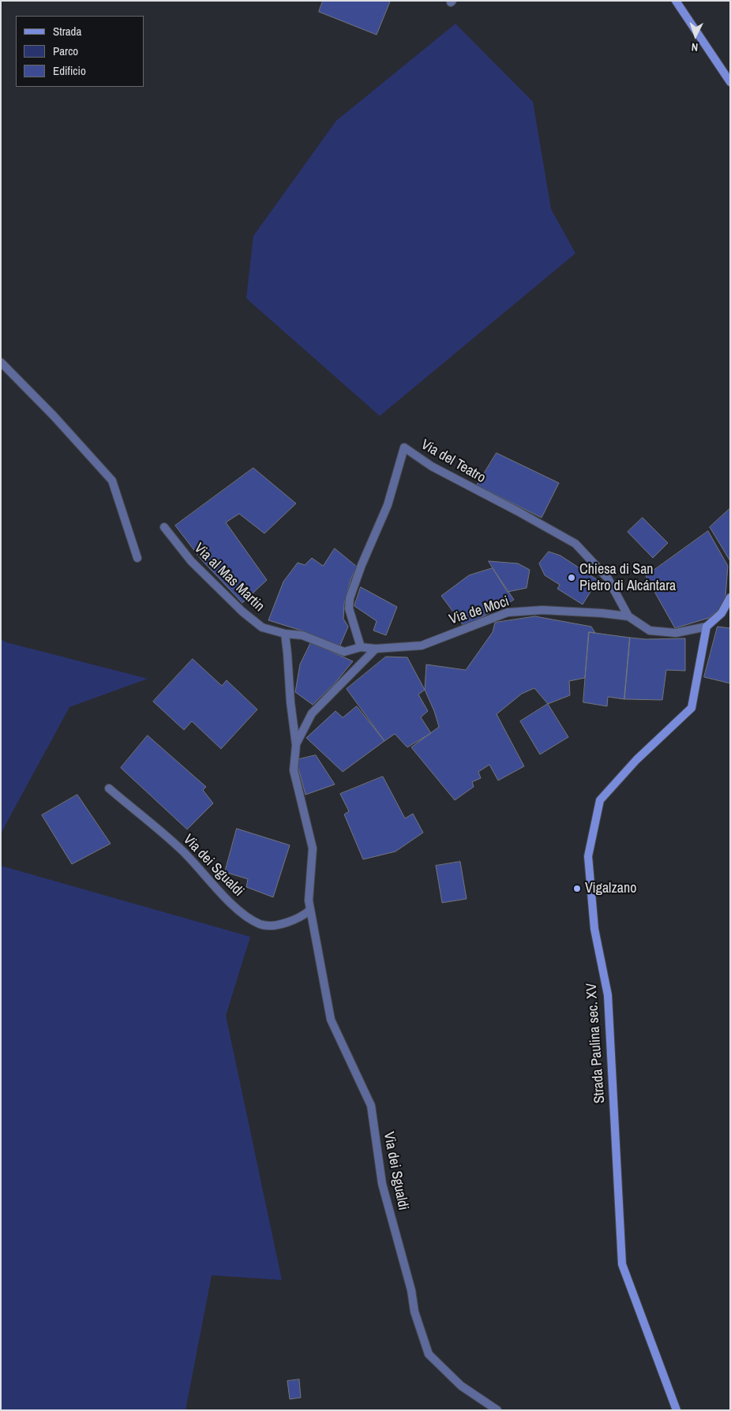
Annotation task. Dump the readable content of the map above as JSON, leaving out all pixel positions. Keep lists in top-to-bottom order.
{
  "streets": {
    "street": [
      "Via del Teatro",
      "Via al Mas Martin",
      "Via de Moci",
      "Via dei Sgualdi",
      "Strada Paulina sec. XV"
    ]
  },
  "crossings": [
    ["Via del Teatro", "Via al Mas Martin"],
    ["Via del Teatro", "Via de Moci"],
    ["Via al Mas Martin", "Via de Moci"],
    ["Via al Mas Martin", "Via dei Sgualdi"],
    ["Via de Moci", "Via dei Sgualdi"],
    ["Via de Moci", "Strada Paulina sec. XV"]
  ],
  "places": ["Chiesa di San Pietro di Alcántara", "Vigalzano"],
  "legend": ["Strada", "Parco", "Edificio"],
  "north": "bottom"
}
